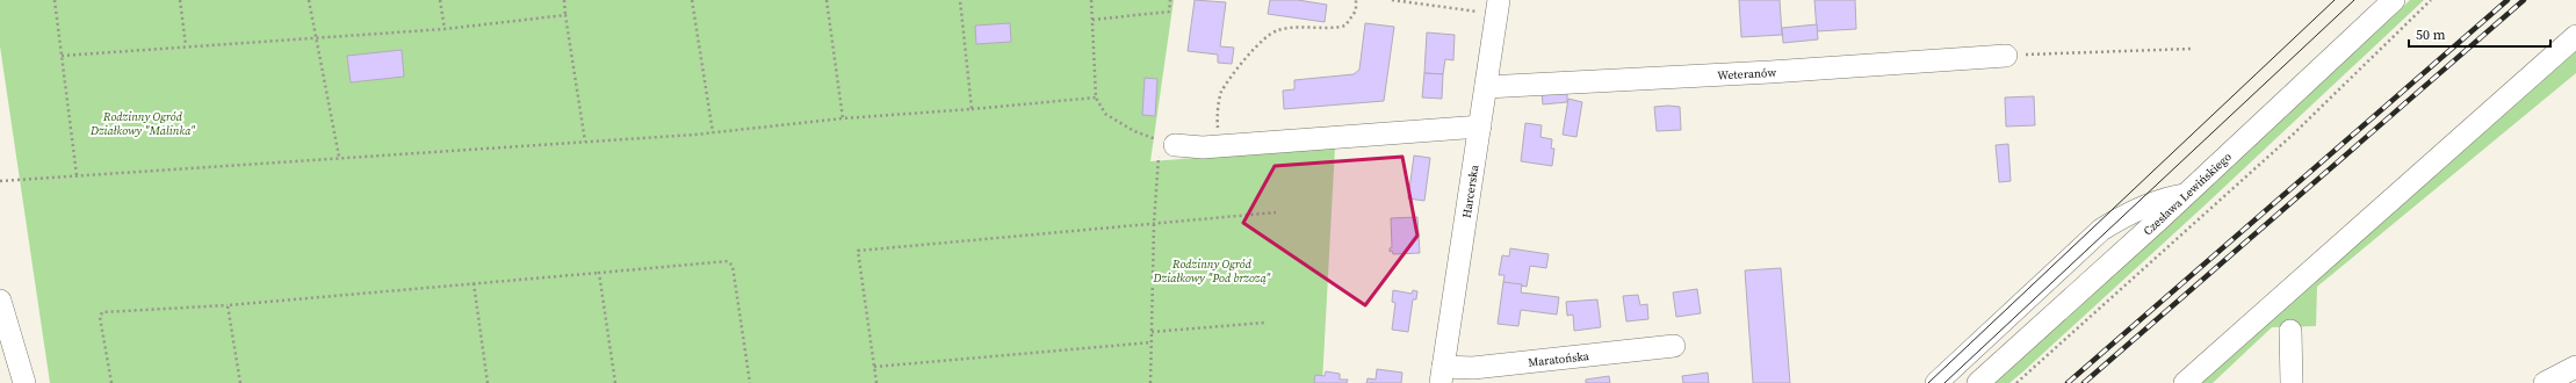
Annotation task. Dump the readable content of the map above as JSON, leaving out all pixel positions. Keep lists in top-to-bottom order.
{
  "streets": {
    "street": [
      "Weteranów",
      "Harcerska",
      "Czesława Lewińskiego",
      "Maratońska"
    ]
  },
  "crossings": [
    ["Weteranów", "Harcerska"],
    ["Harcerska", "Maratońska"]
  ],
  "parks": ["Rodzinny Ogród Działkowy \"Malinka\"", "Rodzinny Ogród Działkowy \"Pod brzozą\""],
  "scale_bar": "50 m"
}
